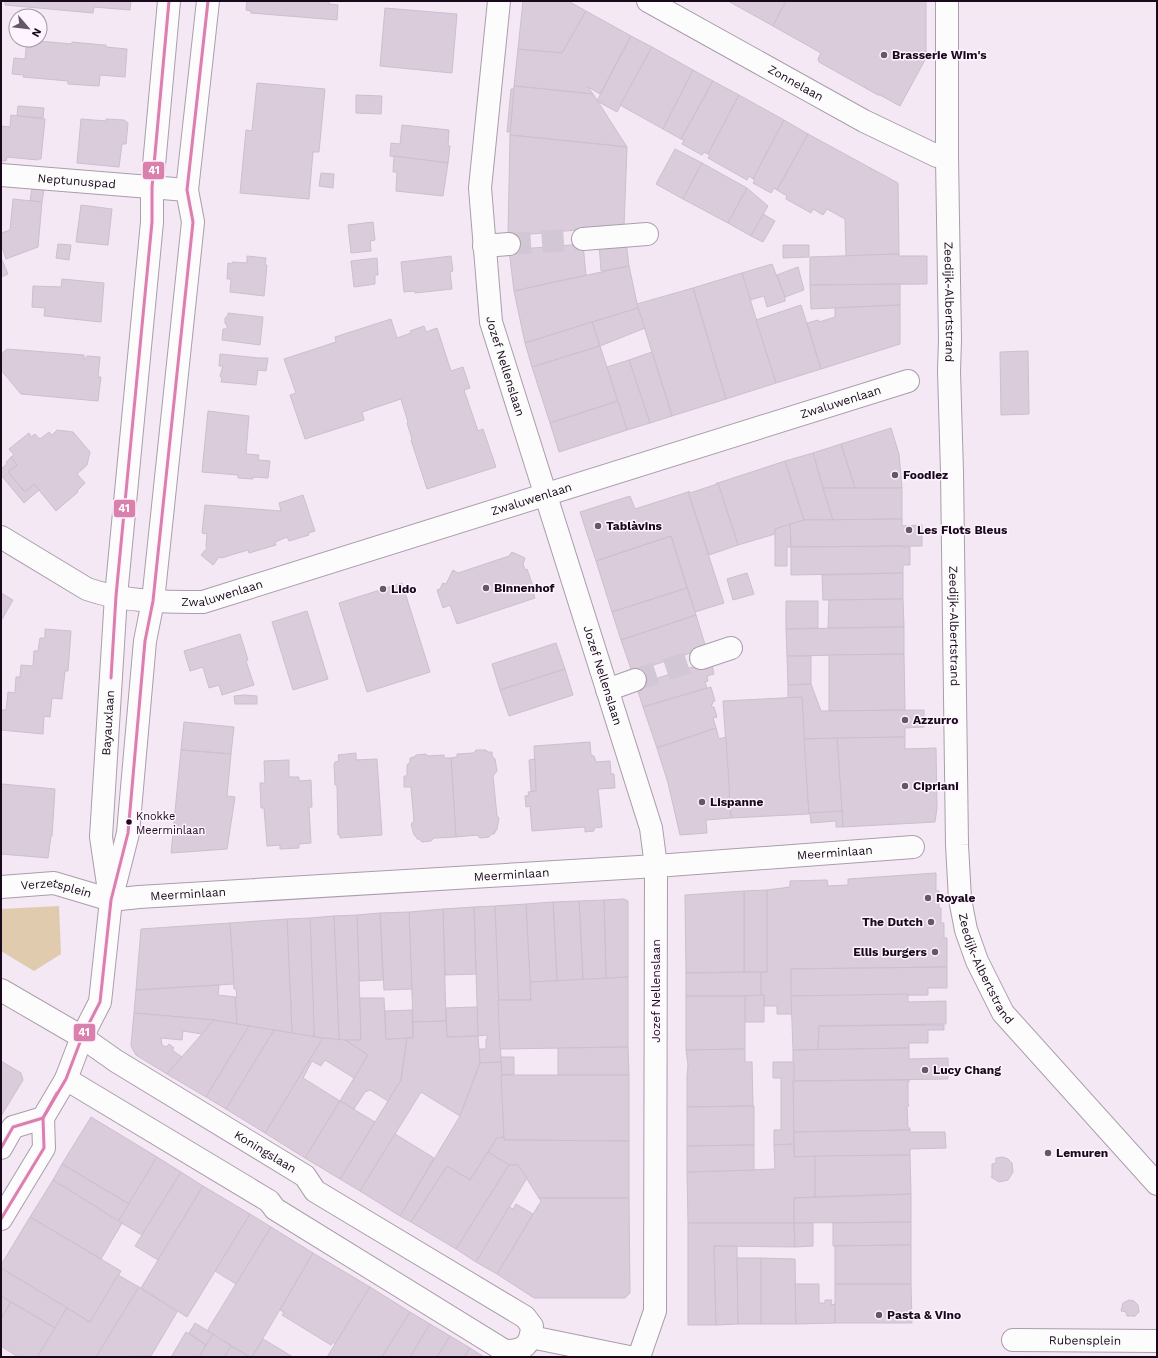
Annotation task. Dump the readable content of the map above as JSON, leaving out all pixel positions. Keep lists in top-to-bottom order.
{
  "streets": {
    "street": [
      "Zonnelaan",
      "Neptunuspad",
      "Zeedijk-Albertstrand",
      "Jozef Nellenslaan",
      "Zwaluwenlaan",
      "Bayauxlaan",
      "Meerminlaan",
      "Verzetsplein",
      "Koningslaan",
      "Rubensplein"
    ]
  },
  "crossings": [
    ["Zonnelaan", "Zeedijk-Albertstrand"],
    ["Neptunuspad", "Bayauxlaan"],
    ["Jozef Nellenslaan", "Zwaluwenlaan"],
    ["Jozef Nellenslaan", "Meerminlaan"],
    ["Zwaluwenlaan", "Bayauxlaan"],
    ["Bayauxlaan", "Meerminlaan"],
    ["Bayauxlaan", "Verzetsplein"],
    ["Bayauxlaan", "Koningslaan"],
    ["Meerminlaan", "Verzetsplein"]
  ],
  "places": [
    "Brasserie Wim's",
    "Foodiez",
    "Tablàvins",
    "Les Flots Bleus",
    "Binnenhof",
    "Lido",
    "Azzurro",
    "Cipriani",
    "Lispanne",
    "Knokke Meerminlaan",
    "Royale",
    "The Dutch",
    "Ellis burgers",
    "Lucy Chang",
    "Lemuren",
    "Pasta & Vino"
  ],
  "lines": ["transit line 41"],
  "north": "bottom right"
}
